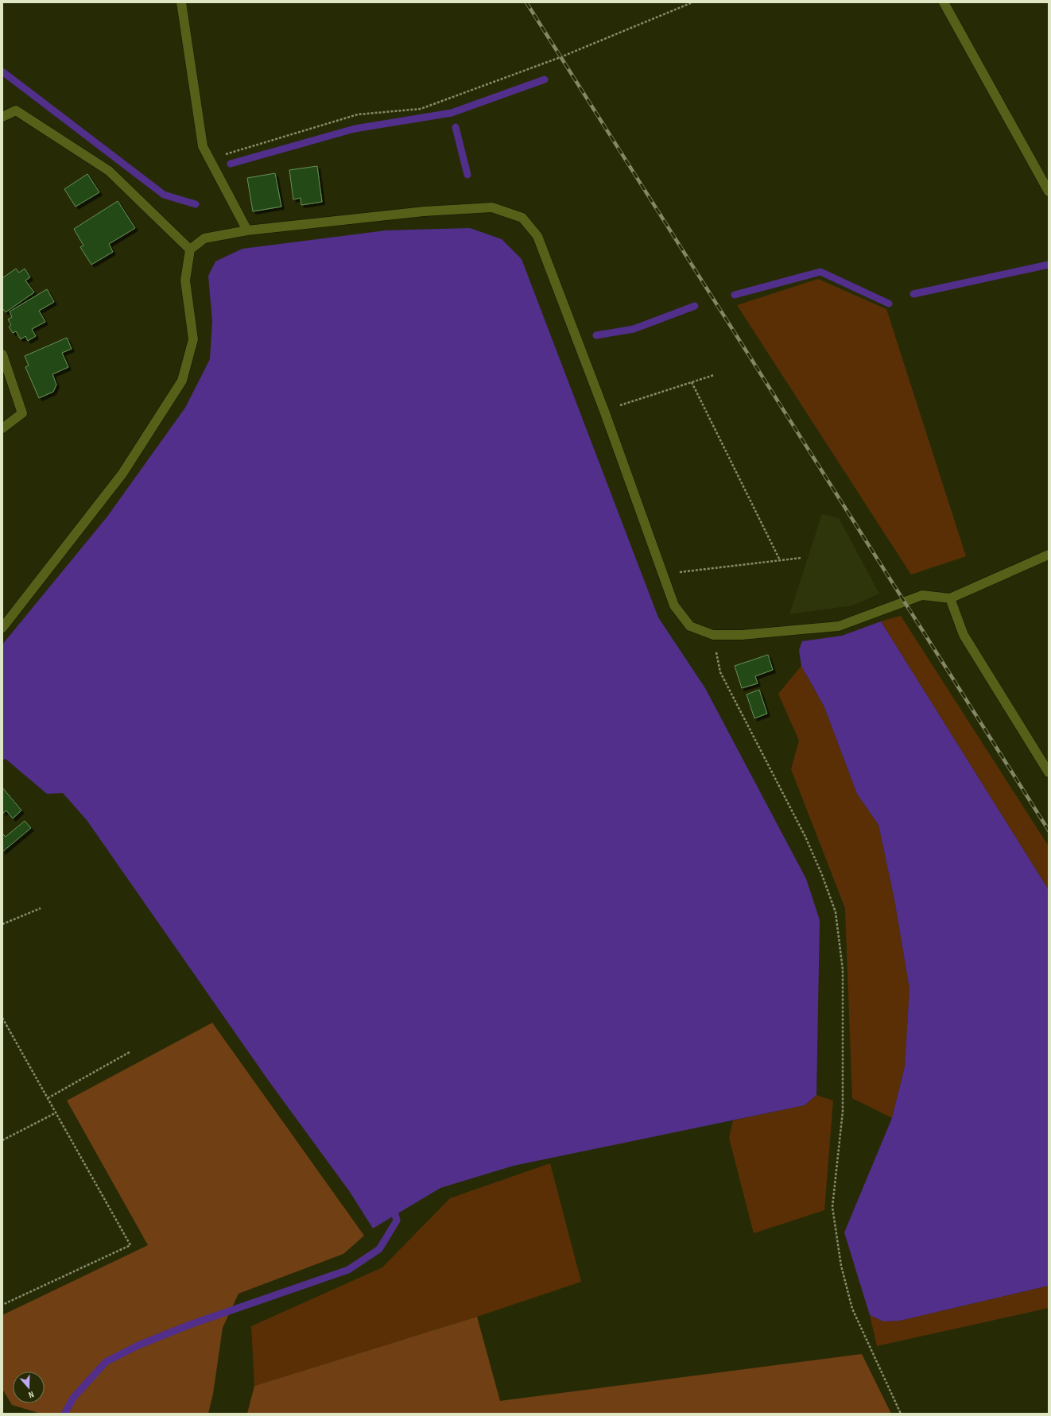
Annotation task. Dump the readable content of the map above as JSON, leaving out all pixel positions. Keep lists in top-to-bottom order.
{
  "north": "bottom"
}
